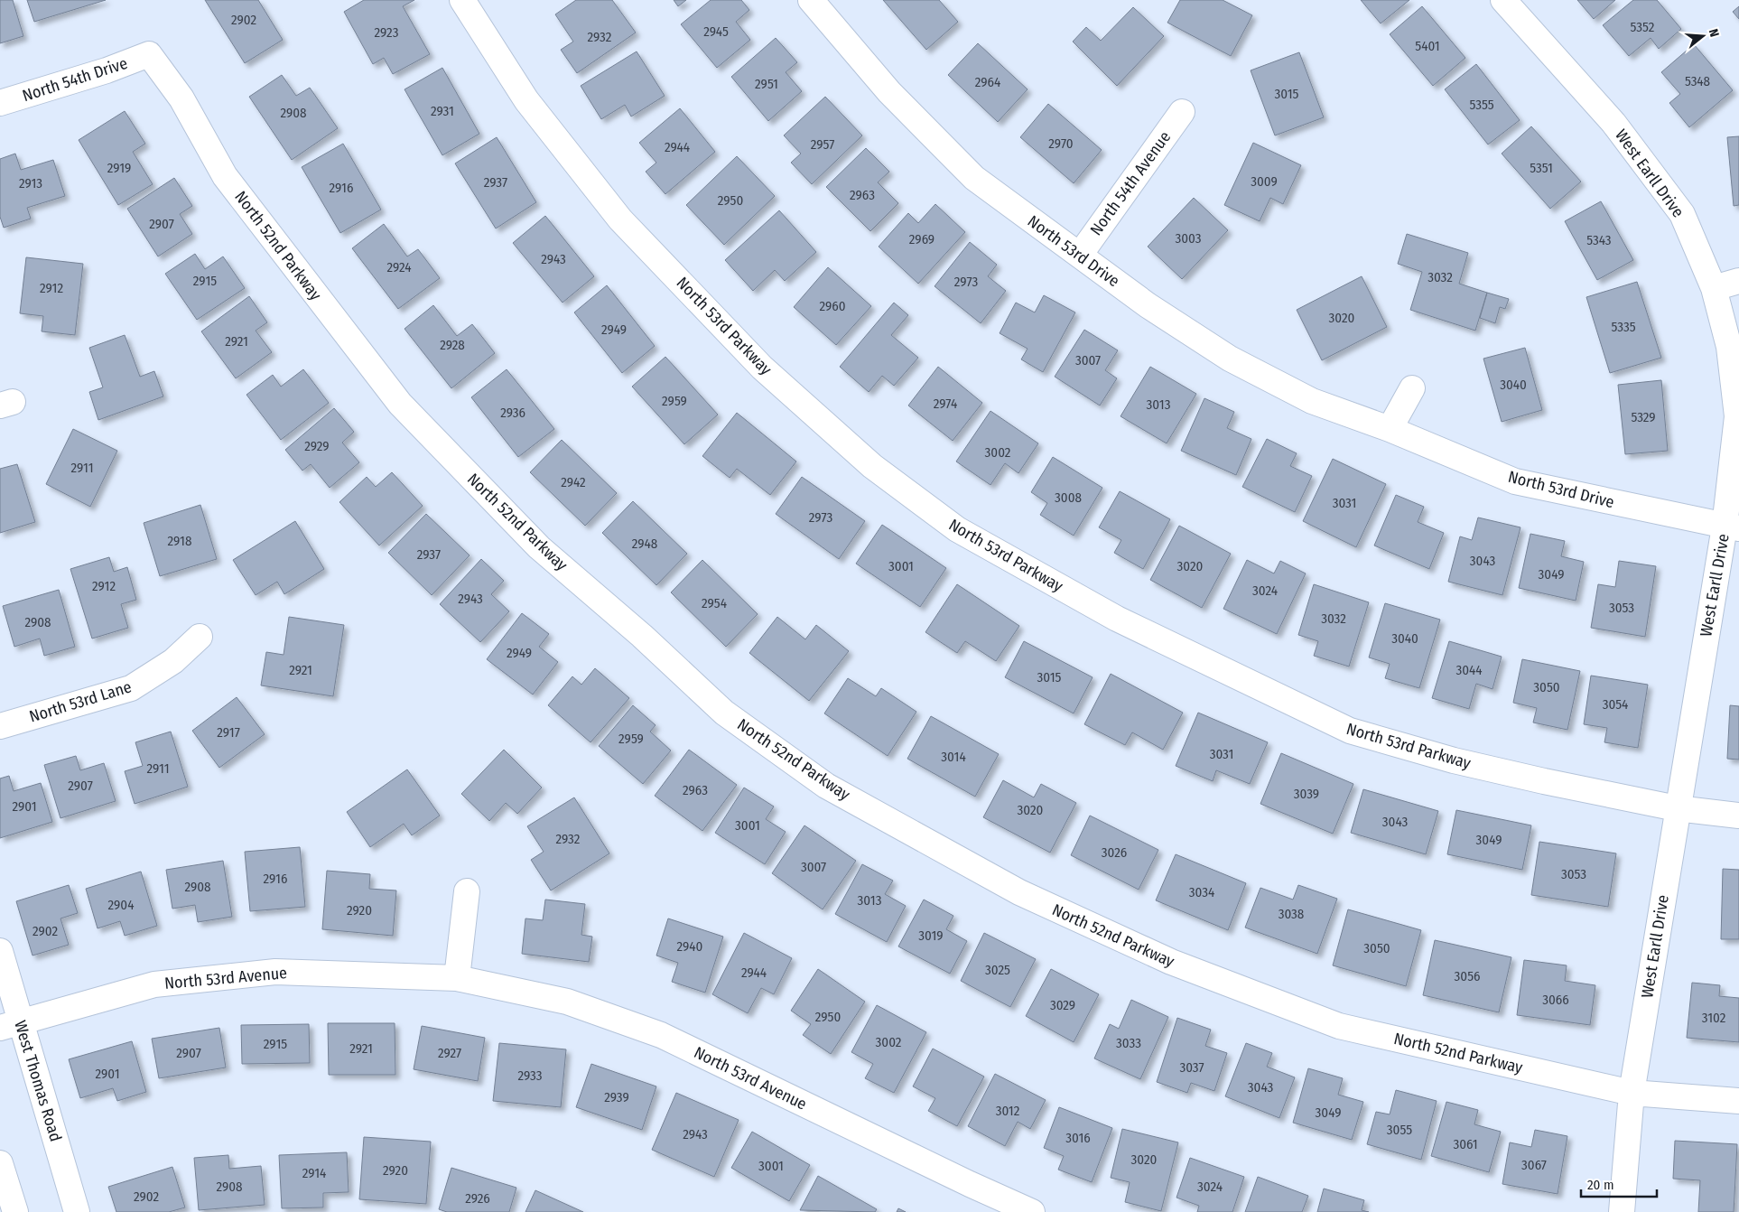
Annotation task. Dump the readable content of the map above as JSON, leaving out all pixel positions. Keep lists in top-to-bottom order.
{
  "streets": {
    "street": [
      "North 54th Drive",
      "West Earll Drive",
      "North 54th Avenue",
      "North 52nd Parkway",
      "North 53rd Drive",
      "North 53rd Parkway",
      "North 53rd Lane",
      "North 53rd Avenue",
      "West Thomas Road"
    ]
  },
  "crossings": [
    ["North 54th Drive", "North 52nd Parkway"],
    ["West Earll Drive", "North 52nd Parkway"],
    ["West Earll Drive", "North 53rd Drive"],
    ["West Earll Drive", "North 53rd Parkway"],
    ["North 54th Avenue", "North 53rd Drive"],
    ["North 53rd Avenue", "West Thomas Road"]
  ],
  "house_numbers": [
    "2902",
    "5352",
    "2945",
    "2923",
    "2932",
    "5401",
    "5348",
    "2964",
    "2951",
    "3015",
    "5355",
    "2931",
    "2908",
    "2970",
    "2957",
    "2944",
    "2919",
    "5351",
    "3009",
    "2937",
    "2913",
    "2916",
    "2963",
    "2950",
    "2907",
    "3003",
    "2969",
    "5343",
    "2943",
    "2924",
    "3032",
    "2915",
    "2973",
    "2912",
    "2960",
    "3020",
    "5335",
    "2949",
    "2921",
    "2928",
    "3007",
    "3040",
    "2959",
    "2974",
    "3013",
    "2936",
    "5329",
    "2929",
    "3002",
    "2911",
    "2942",
    "3008",
    "3031",
    "2973",
    "2918",
    "2948",
    "2937",
    "3043",
    "3001",
    "3020",
    "3049",
    "2912",
    "3024",
    "2943",
    "2954",
    "3053",
    "3032",
    "2908",
    "3040",
    "2949",
    "2921",
    "3044",
    "3015",
    "3050",
    "3054",
    "2917",
    "2959",
    "3031",
    "3014",
    "2911",
    "2907",
    "2963",
    "3039",
    "2901",
    "3020",
    "3043",
    "3001",
    "2932",
    "3049",
    "3026",
    "3007",
    "3053",
    "2916",
    "2908",
    "3034",
    "3013",
    "2904",
    "2920",
    "3038",
    "2902",
    "3019",
    "2940",
    "3050",
    "3025",
    "2944",
    "3056",
    "3066",
    "3029",
    "2950",
    "3102",
    "3002",
    "3033",
    "2915",
    "2921",
    "2907",
    "2927",
    "3037",
    "2901",
    "2933",
    "3043",
    "2939",
    "3012",
    "3049",
    "3055",
    "2943",
    "3016",
    "3061",
    "3020",
    "3067",
    "3001",
    "2920",
    "2914",
    "2908",
    "3024",
    "2902",
    "2926"
  ],
  "scale_bar": "20 m",
  "north": "right"
}
